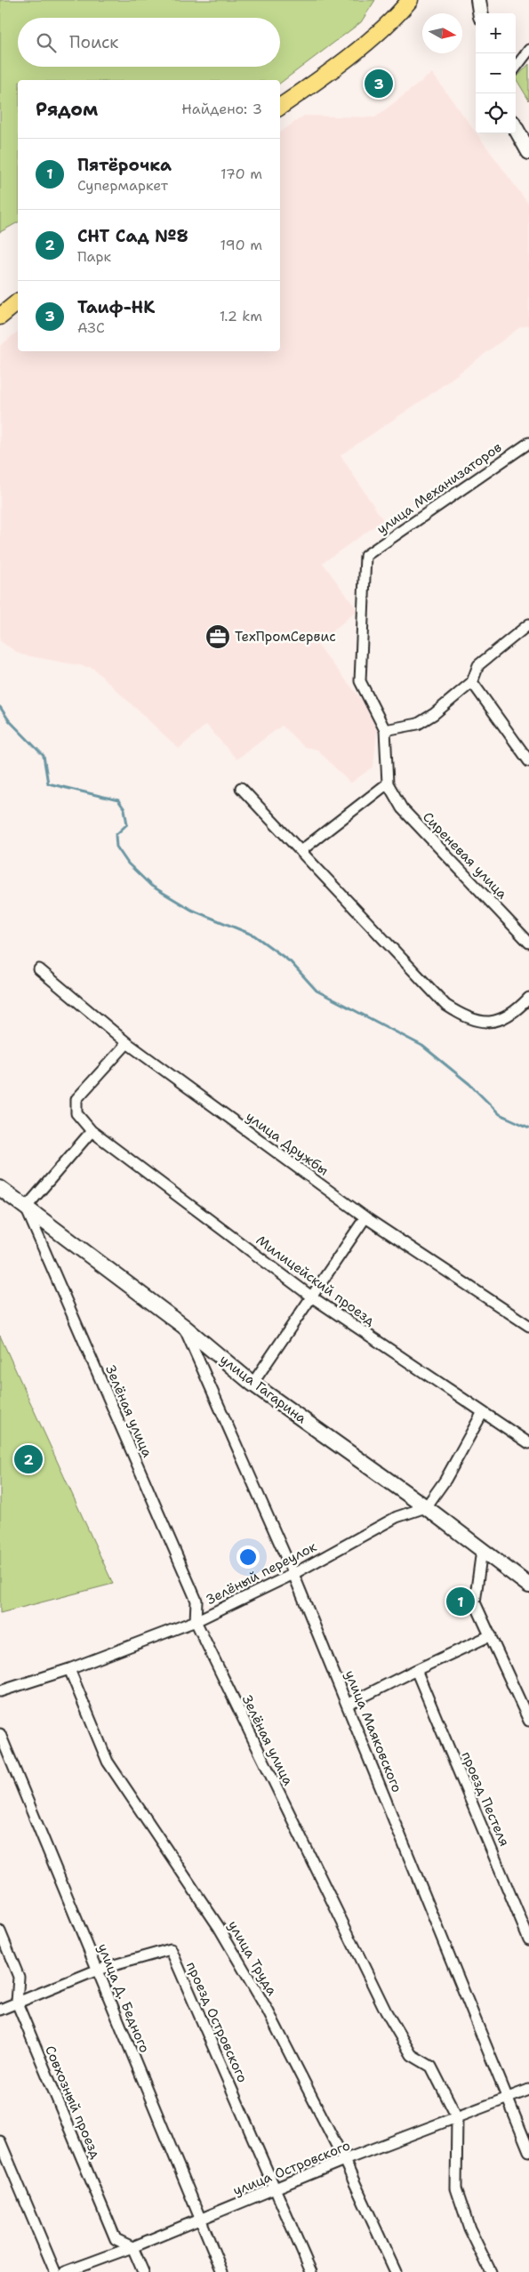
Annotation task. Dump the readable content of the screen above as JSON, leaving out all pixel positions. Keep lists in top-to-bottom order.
{
  "streets": {
    "main road": ["улица Гагарина"],
    "street": [
      "улица Механизаторов",
      "Сиреневая улица",
      "улица Дружбы",
      "Милицейский проезд",
      "Зелёная улица",
      "Зелёный переулок",
      "улица Маяковского",
      "проезд Пестеля",
      "улица Труда",
      "улица Д. Бедного",
      "проезд Островского",
      "Совхозный проезд",
      "улица Островского"
    ]
  },
  "crossings": [
    ["улица Дружбы", "Милицейский проезд"],
    ["улица Гагарина", "Зелёная улица"],
    ["улица Гагарина", "Зелёный переулок"],
    ["улица Гагарина", "улица Маяковского"],
    ["Зелёная улица", "Зелёный переулок"],
    ["Зелёная улица", "улица Островского"],
    ["Зелёный переулок", "улица Маяковского"],
    ["Зелёный переулок", "улица Труда"],
    ["улица Маяковского", "улица Островского"],
    ["улица Труда", "улица Островского"],
    ["улица Д. Бедного", "проезд Островского"],
    ["улица Д. Бедного", "улица Островского"],
    ["проезд Островского", "Совхозный проезд"],
    ["проезд Островского", "улица Островского"],
    ["Совхозный проезд", "улица Островского"]
  ],
  "places": {
    "office": ["ТехПромСервис"]
  },
  "north": "right",
  "page": {
    "map_buttons": ["+", "−"],
    "search": "Поиск",
    "pins": ["3", "2", "1"],
    "heading": ["Рядом", "Найдено: 3"],
    "list": [
      {
        "mark": "1",
        "name": "Пятёрочка",
        "note": "Супермаркет",
        "value": "170 m"
      },
      {
        "mark": "2",
        "name": "СНТ Сад №8",
        "note": "Парк",
        "value": "190 m"
      },
      {
        "mark": "3",
        "name": "Таиф-НК",
        "note": "АЗС",
        "value": "1.2 km"
      }
    ]
  }
}
